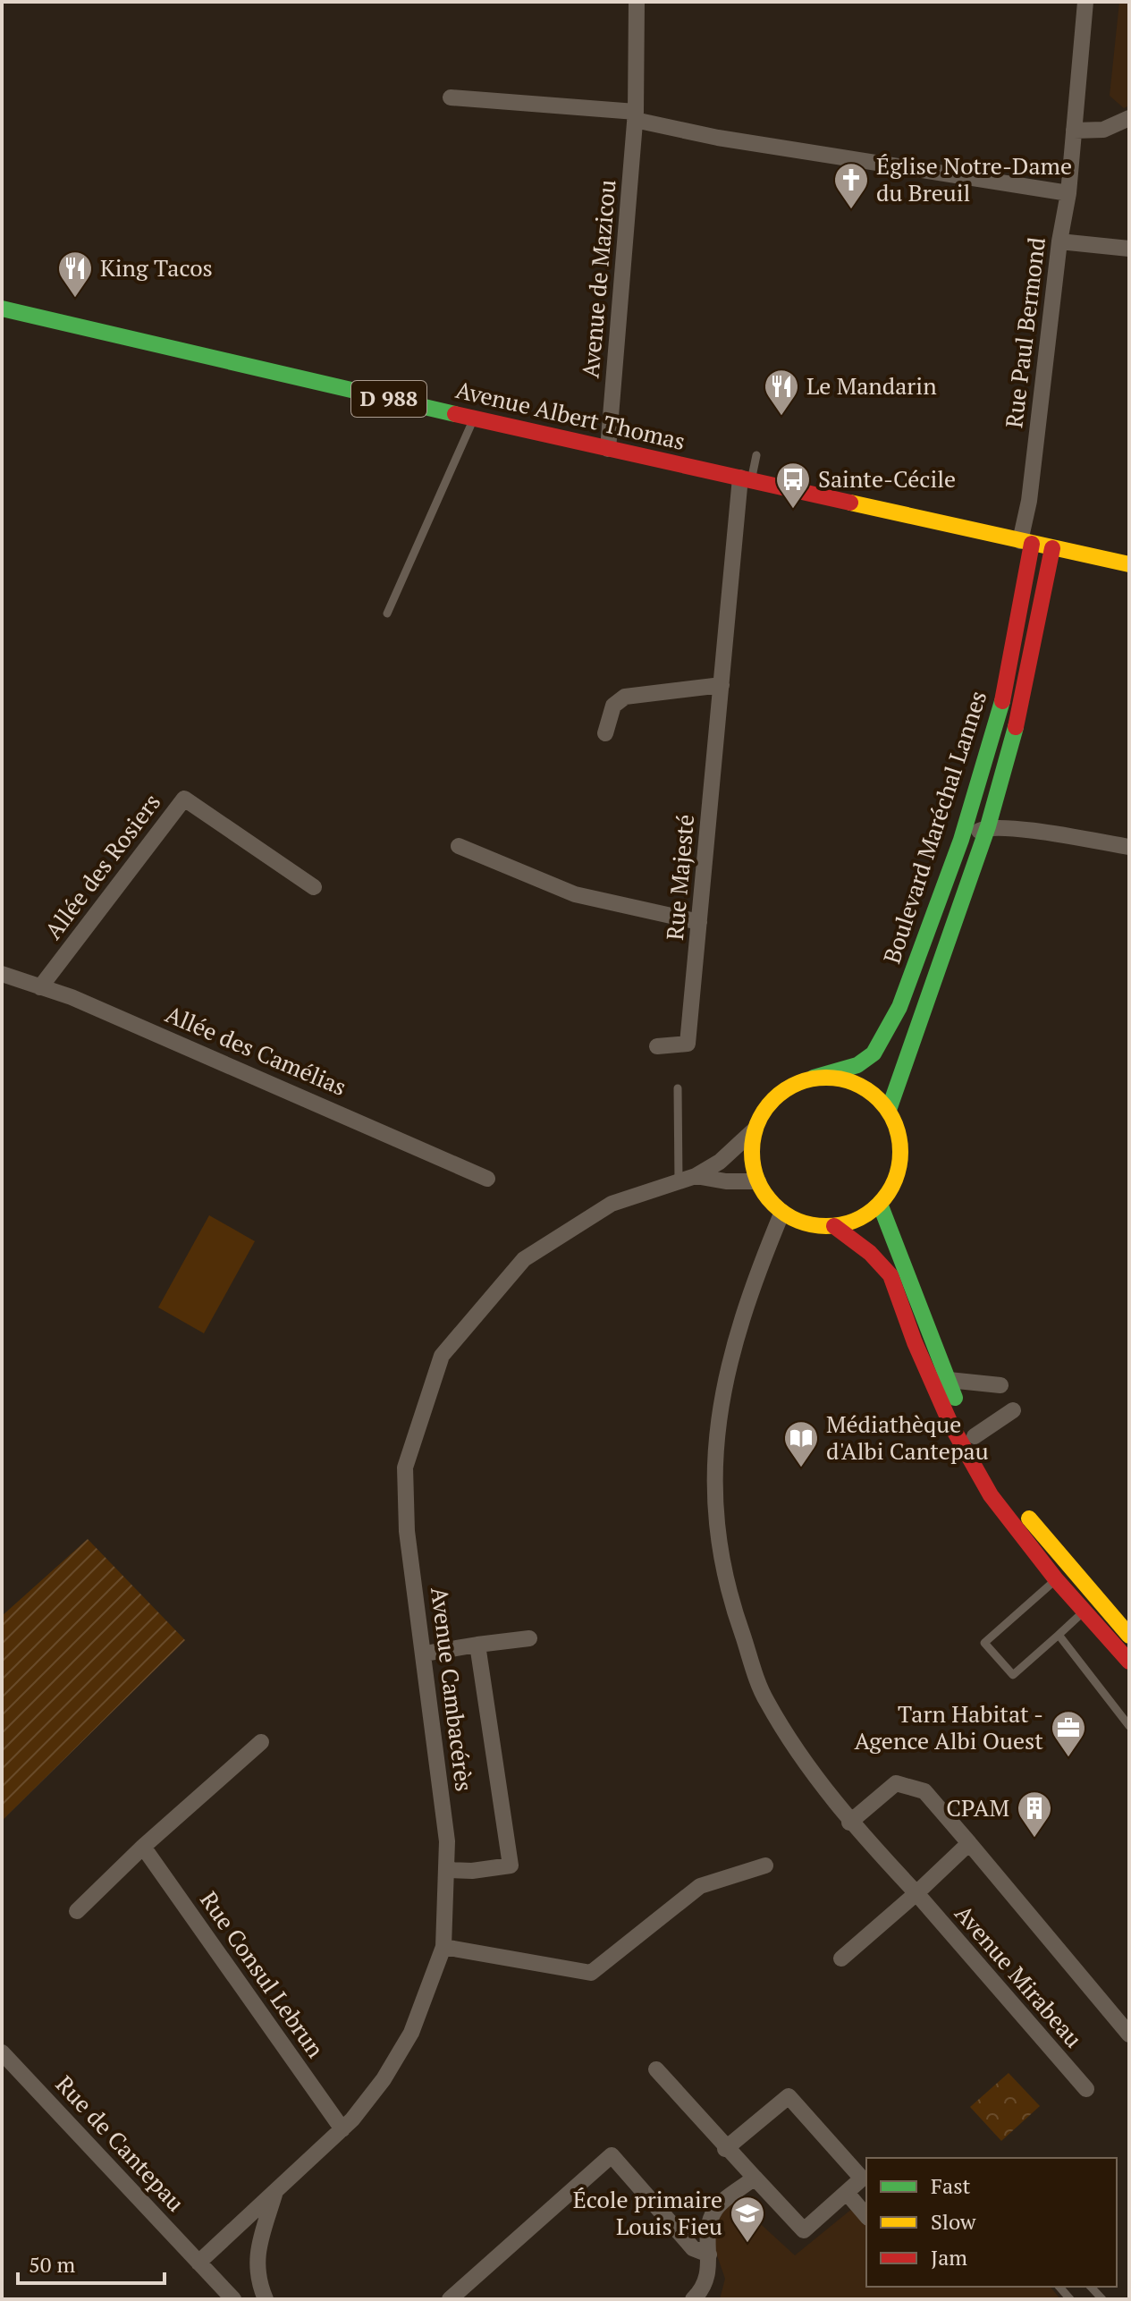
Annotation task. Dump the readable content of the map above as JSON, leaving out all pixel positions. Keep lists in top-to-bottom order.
{
  "streets": {
    "main road": ["D 988", "Avenue Albert Thomas", "Boulevard Maréchal Lannes"],
    "street": [
      "Avenue de Mazicou",
      "Rue Paul Bermond",
      "Allée des Rosiers",
      "Rue Majesté",
      "Allée des Camélias",
      "Avenue Cambacérès",
      "Rue Consul Lebrun",
      "Avenue Mirabeau",
      "Rue de Cantepau"
    ]
  },
  "crossings": [
    ["Avenue de Mazicou", "Avenue Albert Thomas"],
    ["Rue Paul Bermond", "Avenue Albert Thomas"],
    ["Rue Paul Bermond", "Boulevard Maréchal Lannes"],
    ["Avenue Albert Thomas", "Boulevard Maréchal Lannes"],
    ["Avenue Albert Thomas", "Rue Majesté"],
    ["Boulevard Maréchal Lannes", "Avenue Cambacérès"],
    ["Allée des Rosiers", "Allée des Camélias"],
    ["Avenue Cambacérès", "Rue Consul Lebrun"],
    ["Avenue Cambacérès", "Rue de Cantepau"]
  ],
  "places": {
    "church": ["Église Notre-Dame du Breuil"],
    "restaurant": ["King Tacos", "Le Mandarin"],
    "bus stop": ["Sainte-Cécile"],
    "library": ["Médiathèque d'Albi Cantepau"],
    "office": ["Tarn Habitat - Agence Albi Ouest"],
    "building": ["CPAM"],
    "school or university": ["École primaire Louis Fieu"]
  },
  "legend": ["Fast", "Slow", "Jam"],
  "scale_bar": "50 m"
}
